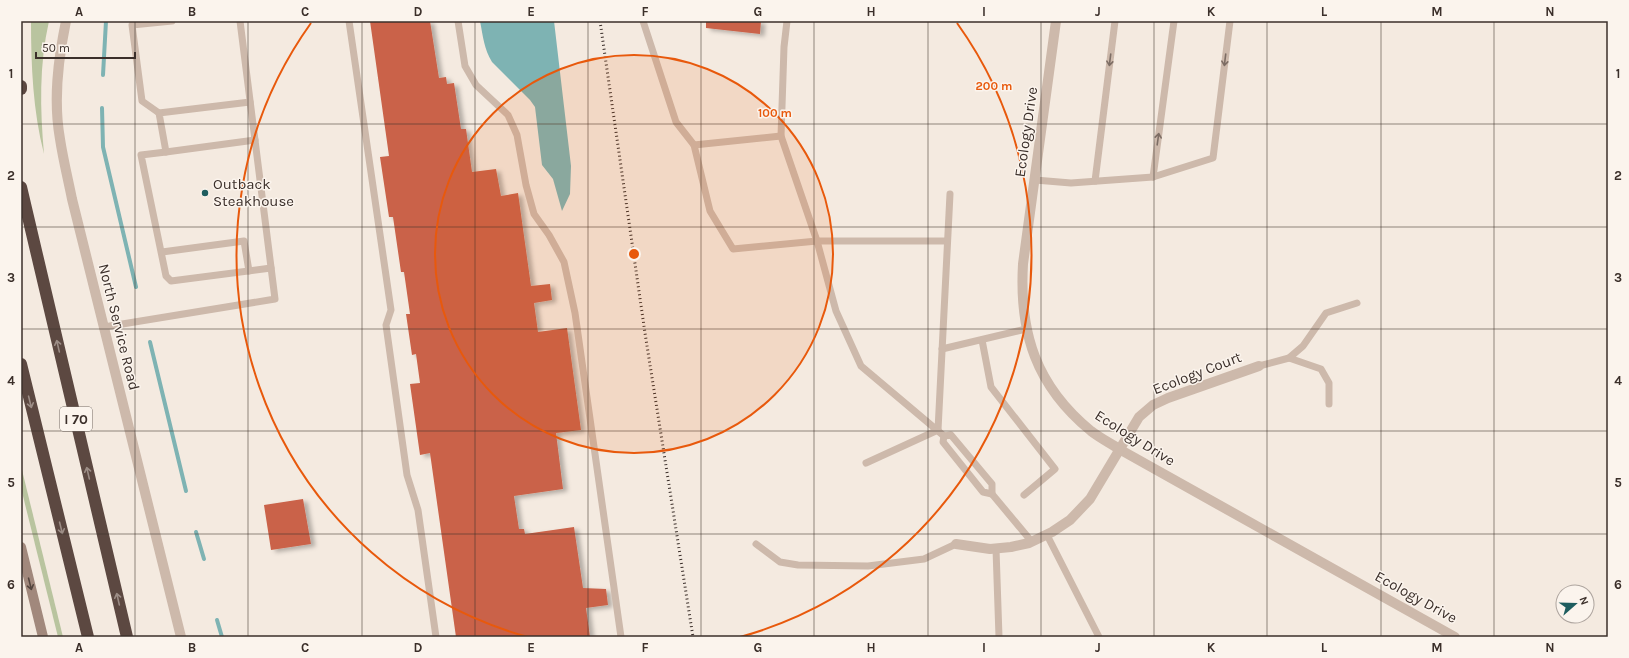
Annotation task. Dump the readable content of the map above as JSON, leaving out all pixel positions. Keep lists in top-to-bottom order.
{
  "streets": {
    "highway": ["I 70"],
    "street": ["Ecology Drive", "North Service Road", "Ecology Court"]
  },
  "crossings": [
    ["Ecology Drive", "Ecology Court"]
  ],
  "places": ["Outback Steakhouse"],
  "scale_bar": "50 m",
  "north": "right",
  "grid": {
    "columns": [
      "A",
      "B",
      "C",
      "D",
      "E",
      "F",
      "G",
      "H",
      "I",
      "J",
      "K",
      "L",
      "M",
      "N"
    ],
    "rows": [
      "1",
      "2",
      "3",
      "4",
      "5",
      "6"
    ]
  },
  "rings": ["200 m", "100 m"]
}
